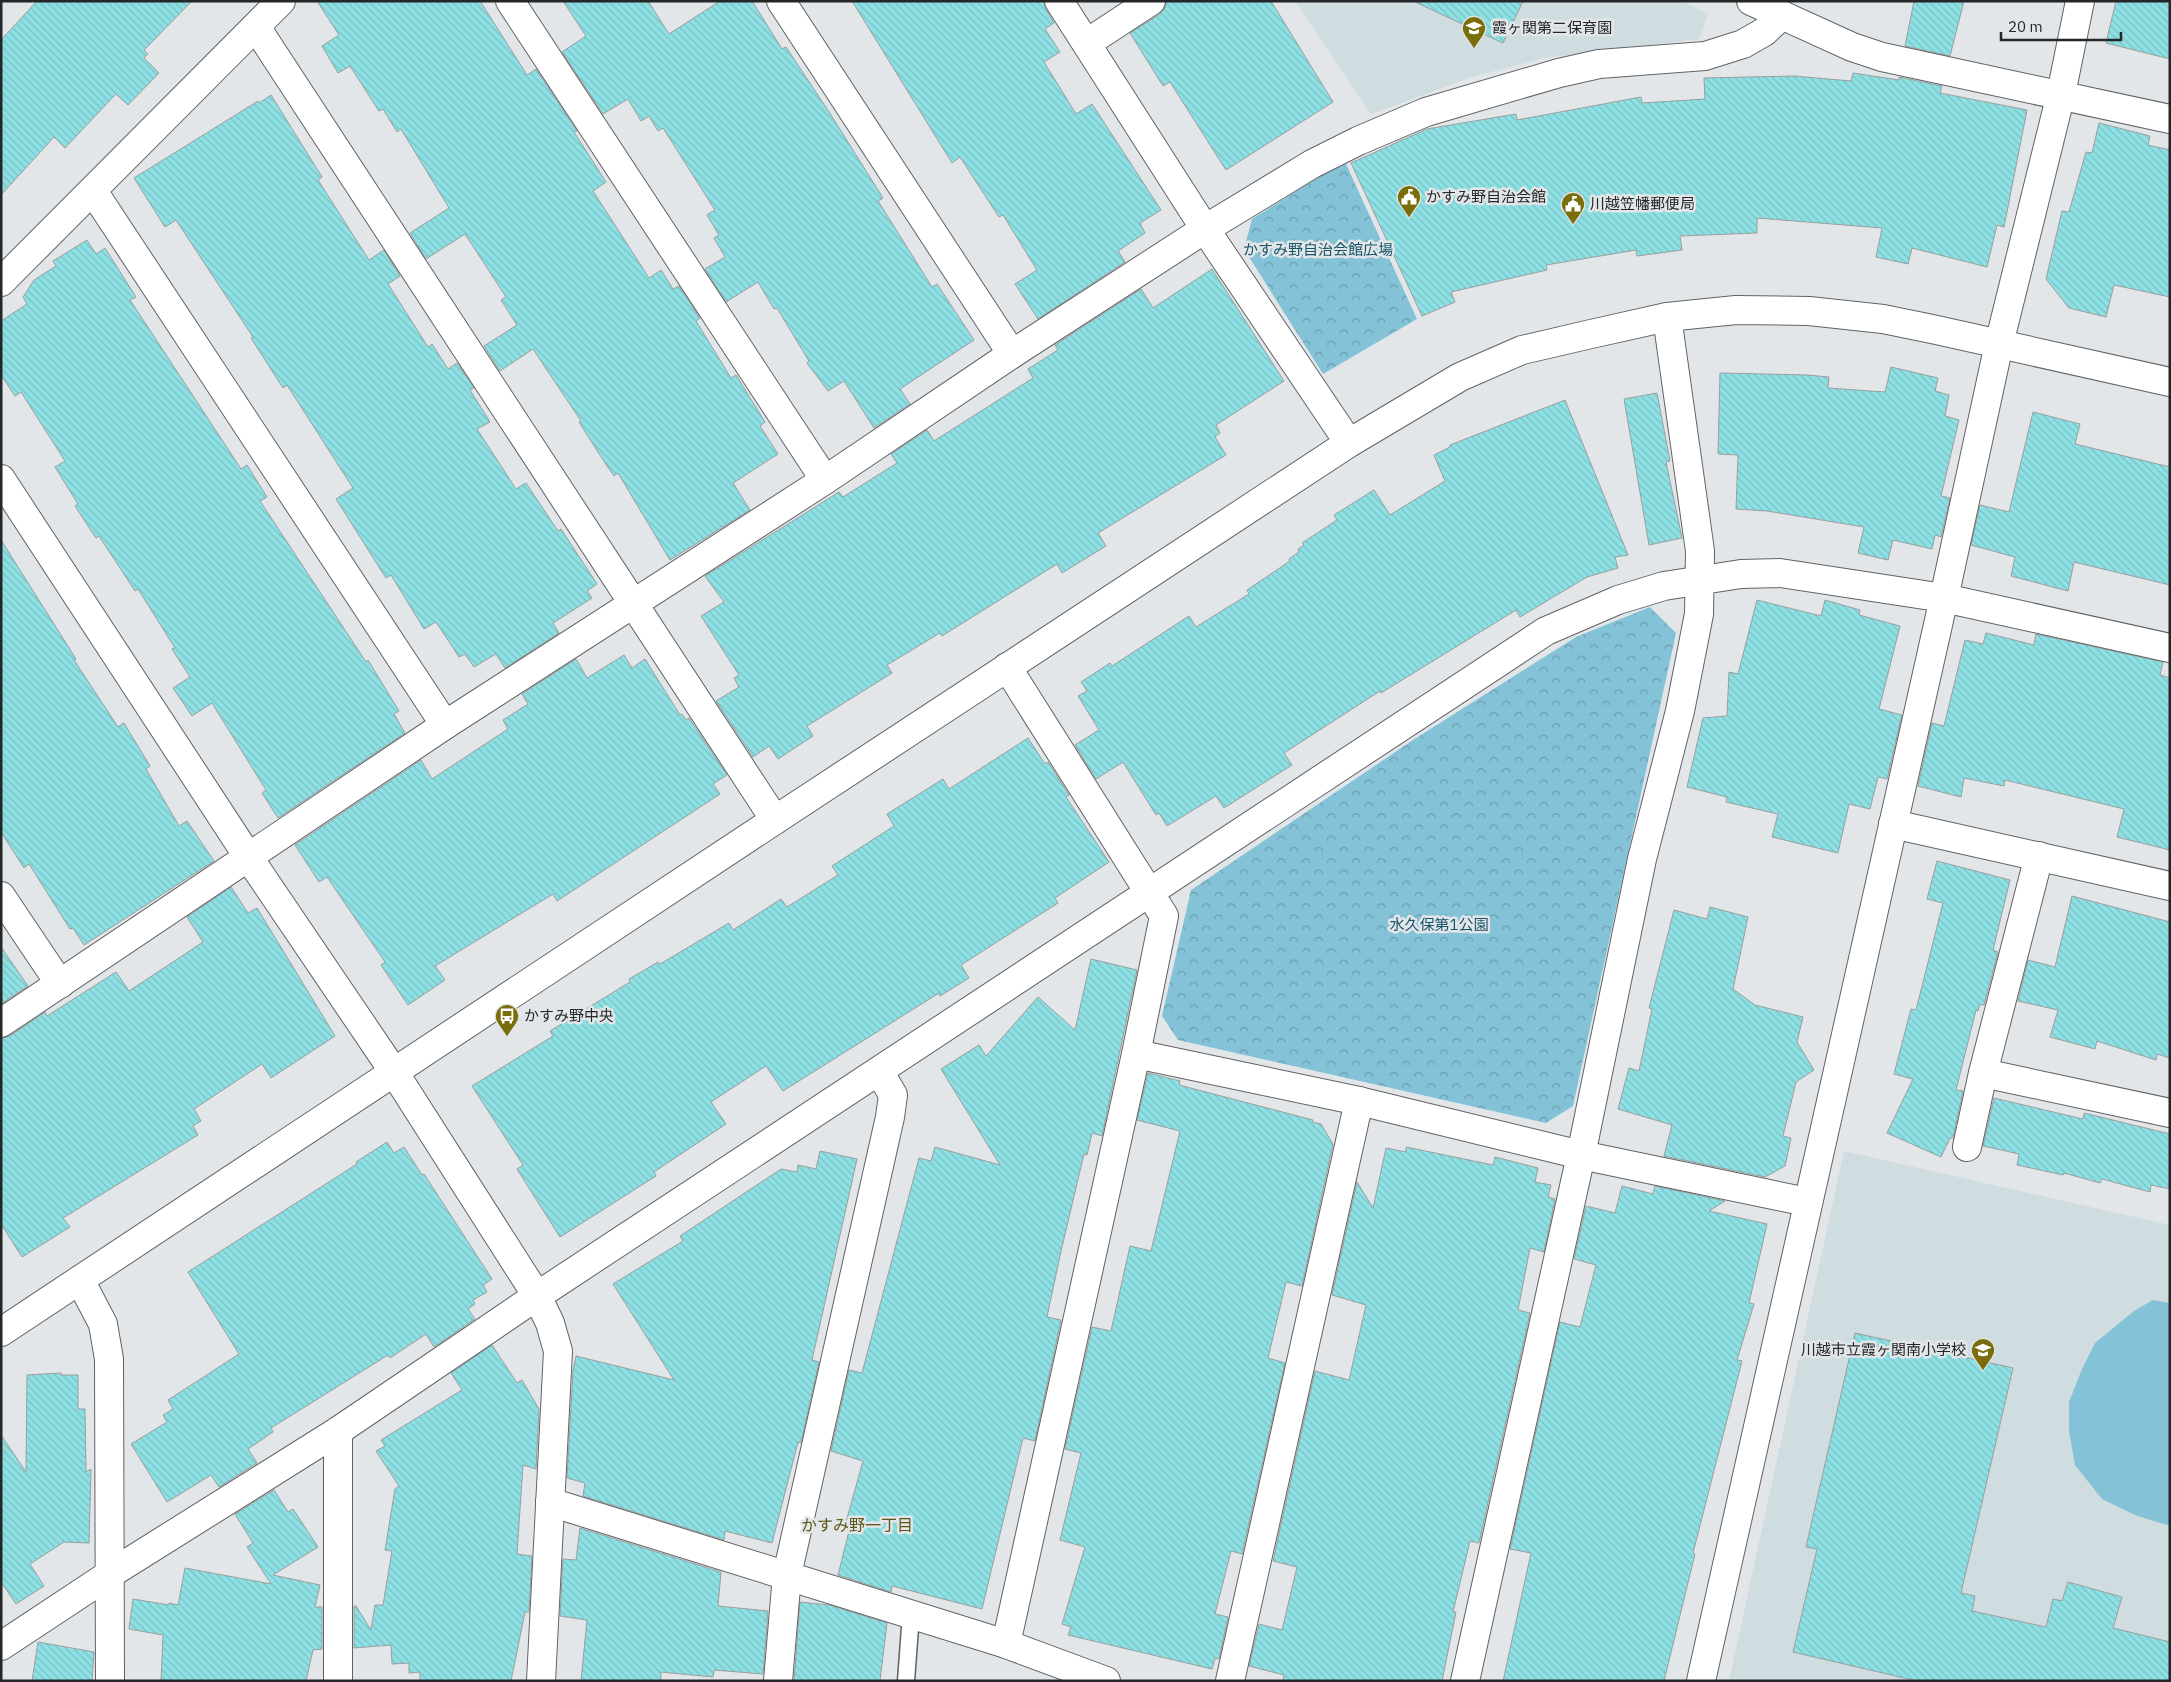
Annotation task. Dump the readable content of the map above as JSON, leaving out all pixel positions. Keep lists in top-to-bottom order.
{
  "districts": ["かすみ野一丁目"],
  "parks": ["かすみ野自治会館広場", "水久保第1公園"],
  "places": {
    "school or university": ["霞ヶ関第二保育園", "川越市立霞ヶ関南小学校"],
    "public building": ["かすみ野自治会館", "川越笠幡郵便局"],
    "bus stop": ["かすみ野中央"]
  },
  "scale_bar": "20 m"
}
